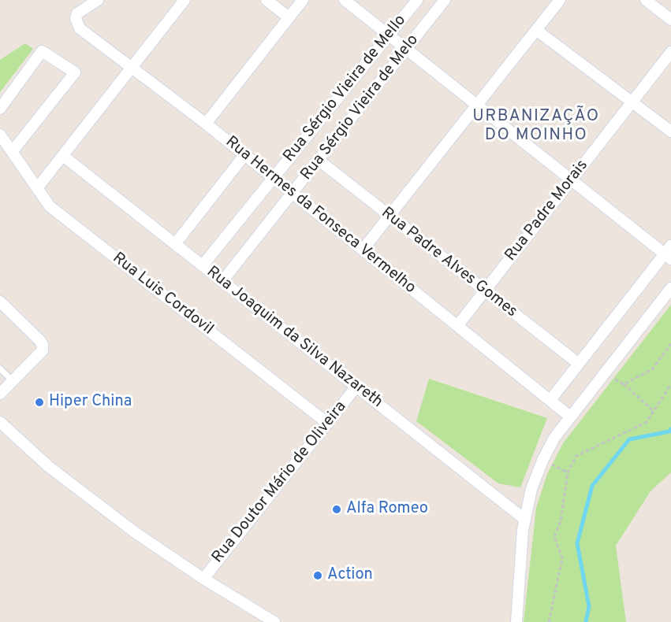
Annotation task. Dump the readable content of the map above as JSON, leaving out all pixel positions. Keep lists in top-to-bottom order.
{
  "streets": {
    "street": [
      "Rua Sérgio Vieira de Mello",
      "Rua Sérgio Vieira de Melo",
      "Rua Padre Morais",
      "Rua Hermes da Fonseca Vermelho",
      "Rua Padre Alves Gomes",
      "Rua Luis Cordovil",
      "Rua Joaquim da Silva Nazareth",
      "Rua Doutor Mário de Oliveira"
    ]
  },
  "crossings": [
    ["Rua Sérgio Vieira de Mello", "Rua Hermes da Fonseca Vermelho"],
    ["Rua Sérgio Vieira de Mello", "Rua Joaquim da Silva Nazareth"],
    ["Rua Sérgio Vieira de Melo", "Rua Hermes da Fonseca Vermelho"],
    ["Rua Sérgio Vieira de Melo", "Rua Padre Alves Gomes"],
    ["Rua Sérgio Vieira de Melo", "Rua Joaquim da Silva Nazareth"],
    ["Rua Padre Morais", "Rua Hermes da Fonseca Vermelho"],
    ["Rua Padre Morais", "Rua Padre Alves Gomes"],
    ["Rua Luis Cordovil", "Rua Doutor Mário de Oliveira"],
    ["Rua Joaquim da Silva Nazareth", "Rua Doutor Mário de Oliveira"]
  ],
  "districts": ["URBANIZAÇÃO DO MOINHO"],
  "places": ["Hiper China", "Alfa Romeo", "Action"]
}
